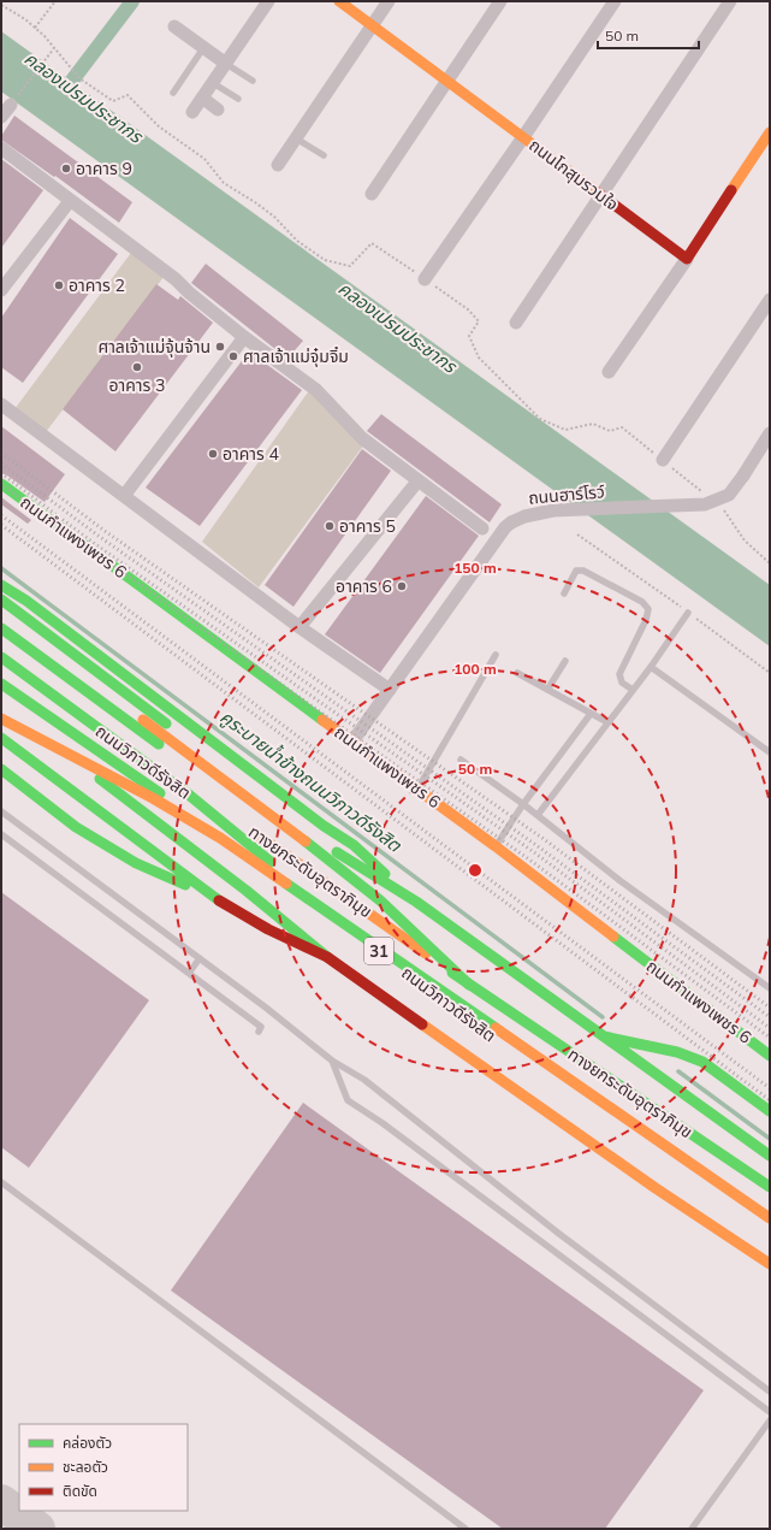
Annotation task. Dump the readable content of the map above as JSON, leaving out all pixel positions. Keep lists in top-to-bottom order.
{
  "streets": {
    "main road": [
      "ถนนโกสุมรวมใจ",
      "ถนนกำแพงเพชร 6",
      "ถนนวิภาวดีรังสิต",
      "ทางยกระดับอุตราภิมุข",
      "31"
    ],
    "street": ["ถนนฮาร์โรว์"]
  },
  "crossings": [
    ["ถนนฮาร์โรว์", "ถนนกำแพงเพชร 6"]
  ],
  "water": ["คลองเปรมประชากร", "คูระบายน้ำข้างถนนวิภาวดีรังสิต"],
  "places": [
    "อาคาร 9",
    "อาคาร 2",
    "ศาลเจ้าแม่จุ้นจ้าน",
    "ศาลเจ้าแม่จุ๋มจิ๋ม",
    "อาคาร 3",
    "อาคาร 4",
    "อาคาร 5",
    "อาคาร 6"
  ],
  "legend": ["คล่องตัว", "ชะลอตัว", "ติดขัด"],
  "scale_bar": "50 m",
  "rings": ["150 m", "100 m", "50 m"]
}
